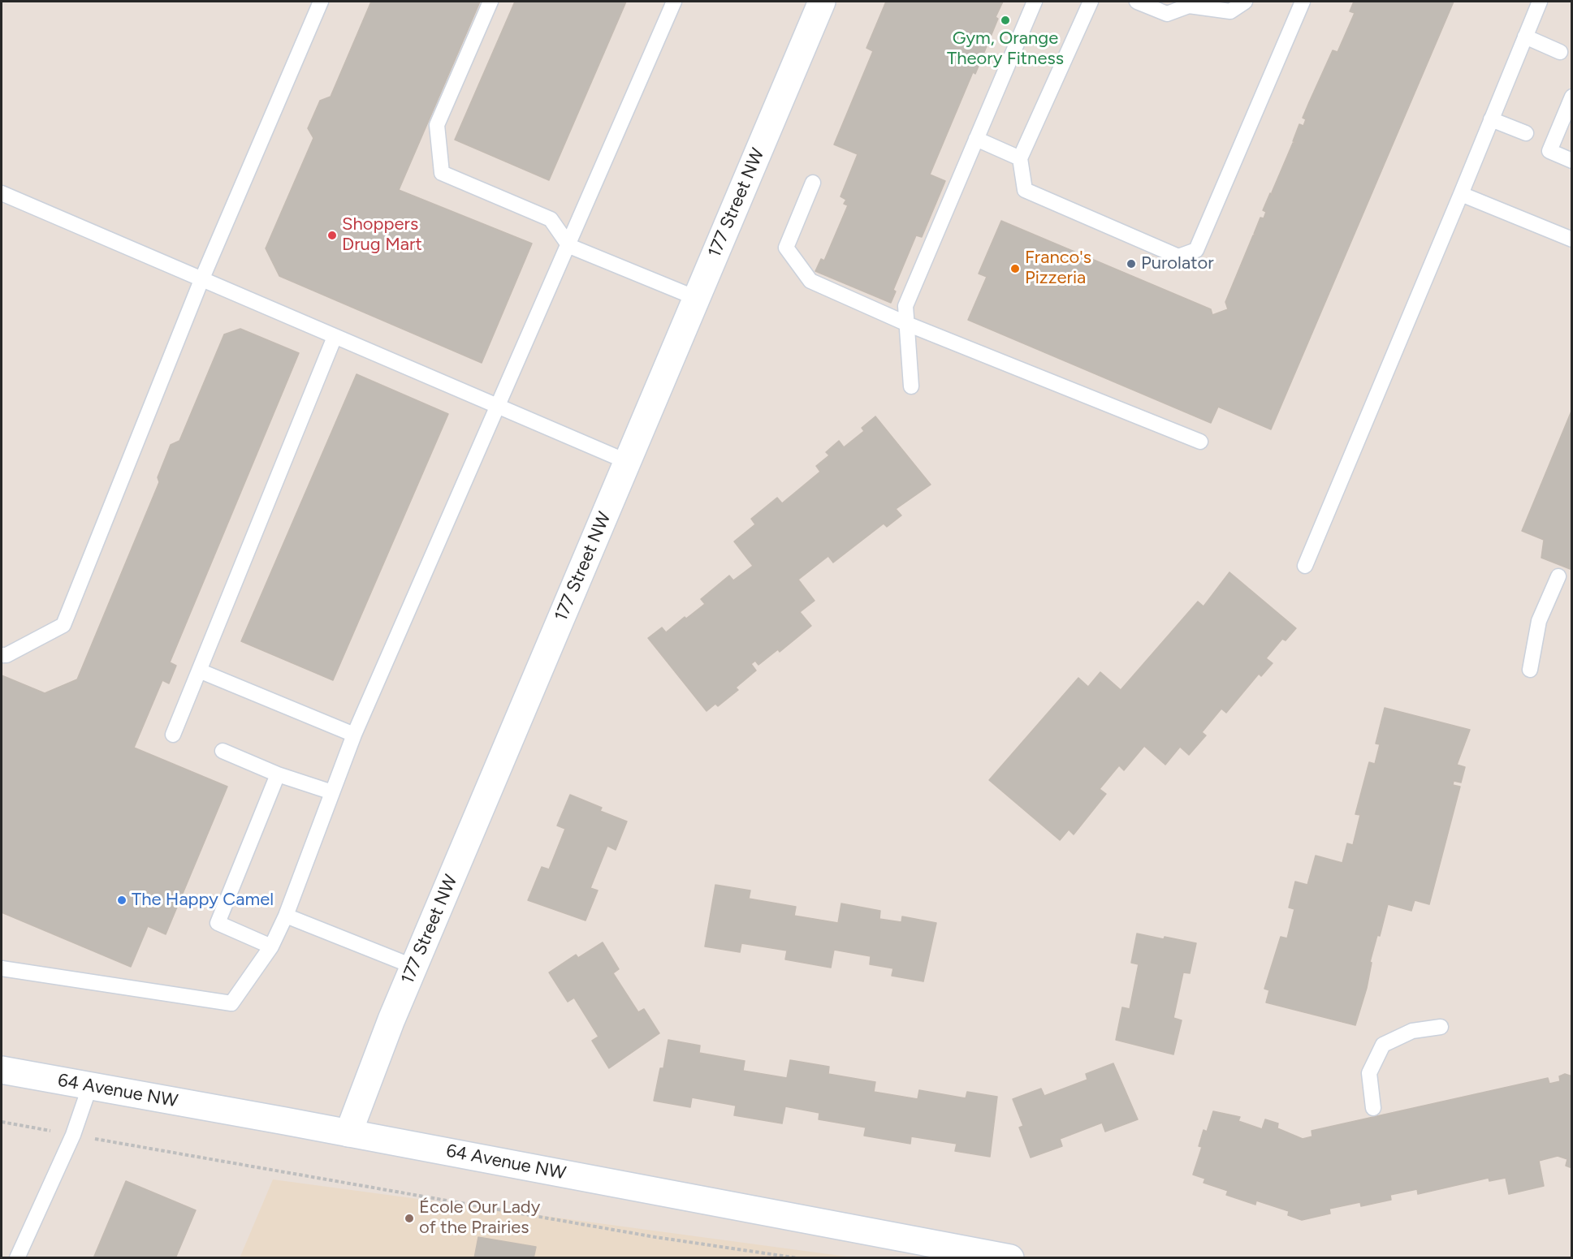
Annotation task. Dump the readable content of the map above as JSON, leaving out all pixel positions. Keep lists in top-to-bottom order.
{
  "streets": {
    "street": ["177 Street NW", "64 Avenue NW"]
  },
  "crossings": [
    ["177 Street NW", "64 Avenue NW"]
  ],
  "places": [
    "Gym, Orange Theory Fitness",
    "Shoppers Drug Mart",
    "Purolator",
    "Franco's Pizzeria",
    "The Happy Camel",
    "École Our Lady of the Prairies"
  ]
}
